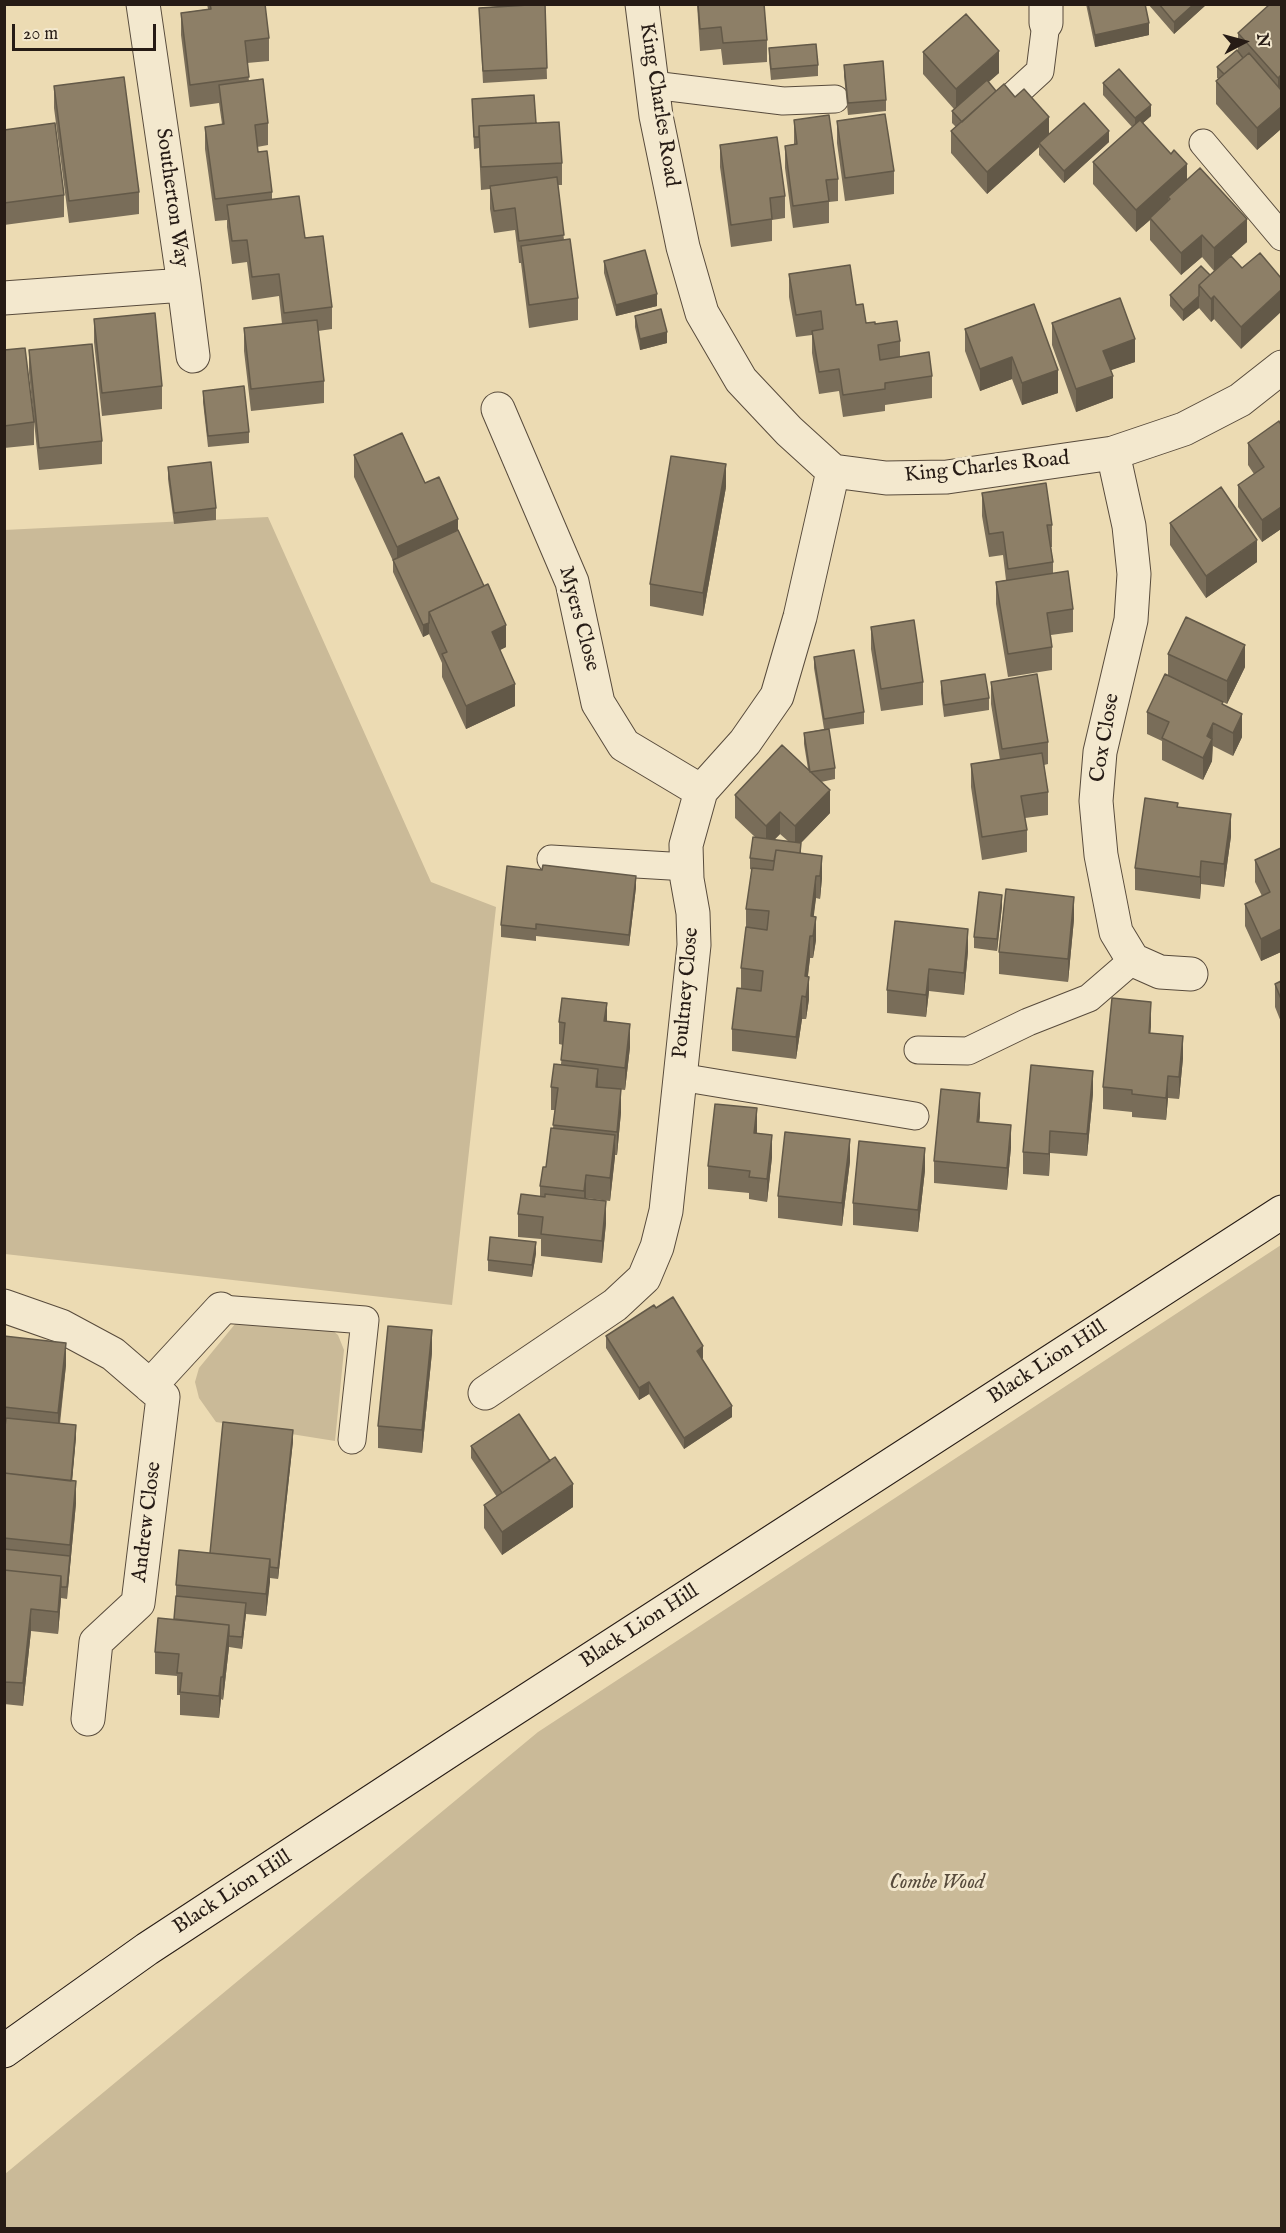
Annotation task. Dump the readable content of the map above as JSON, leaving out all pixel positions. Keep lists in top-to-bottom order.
{
  "streets": {
    "street": [
      "King Charles Road",
      "Southerton Way",
      "Myers Close",
      "Cox Close",
      "Poultney Close",
      "Black Lion Hill",
      "Andrew Close"
    ]
  },
  "crossings": [
    ["King Charles Road", "Cox Close"],
    ["King Charles Road", "Poultney Close"],
    ["Myers Close", "Poultney Close"]
  ],
  "parks": ["Combe Wood"],
  "scale_bar": "20 m",
  "north": "right"
}
